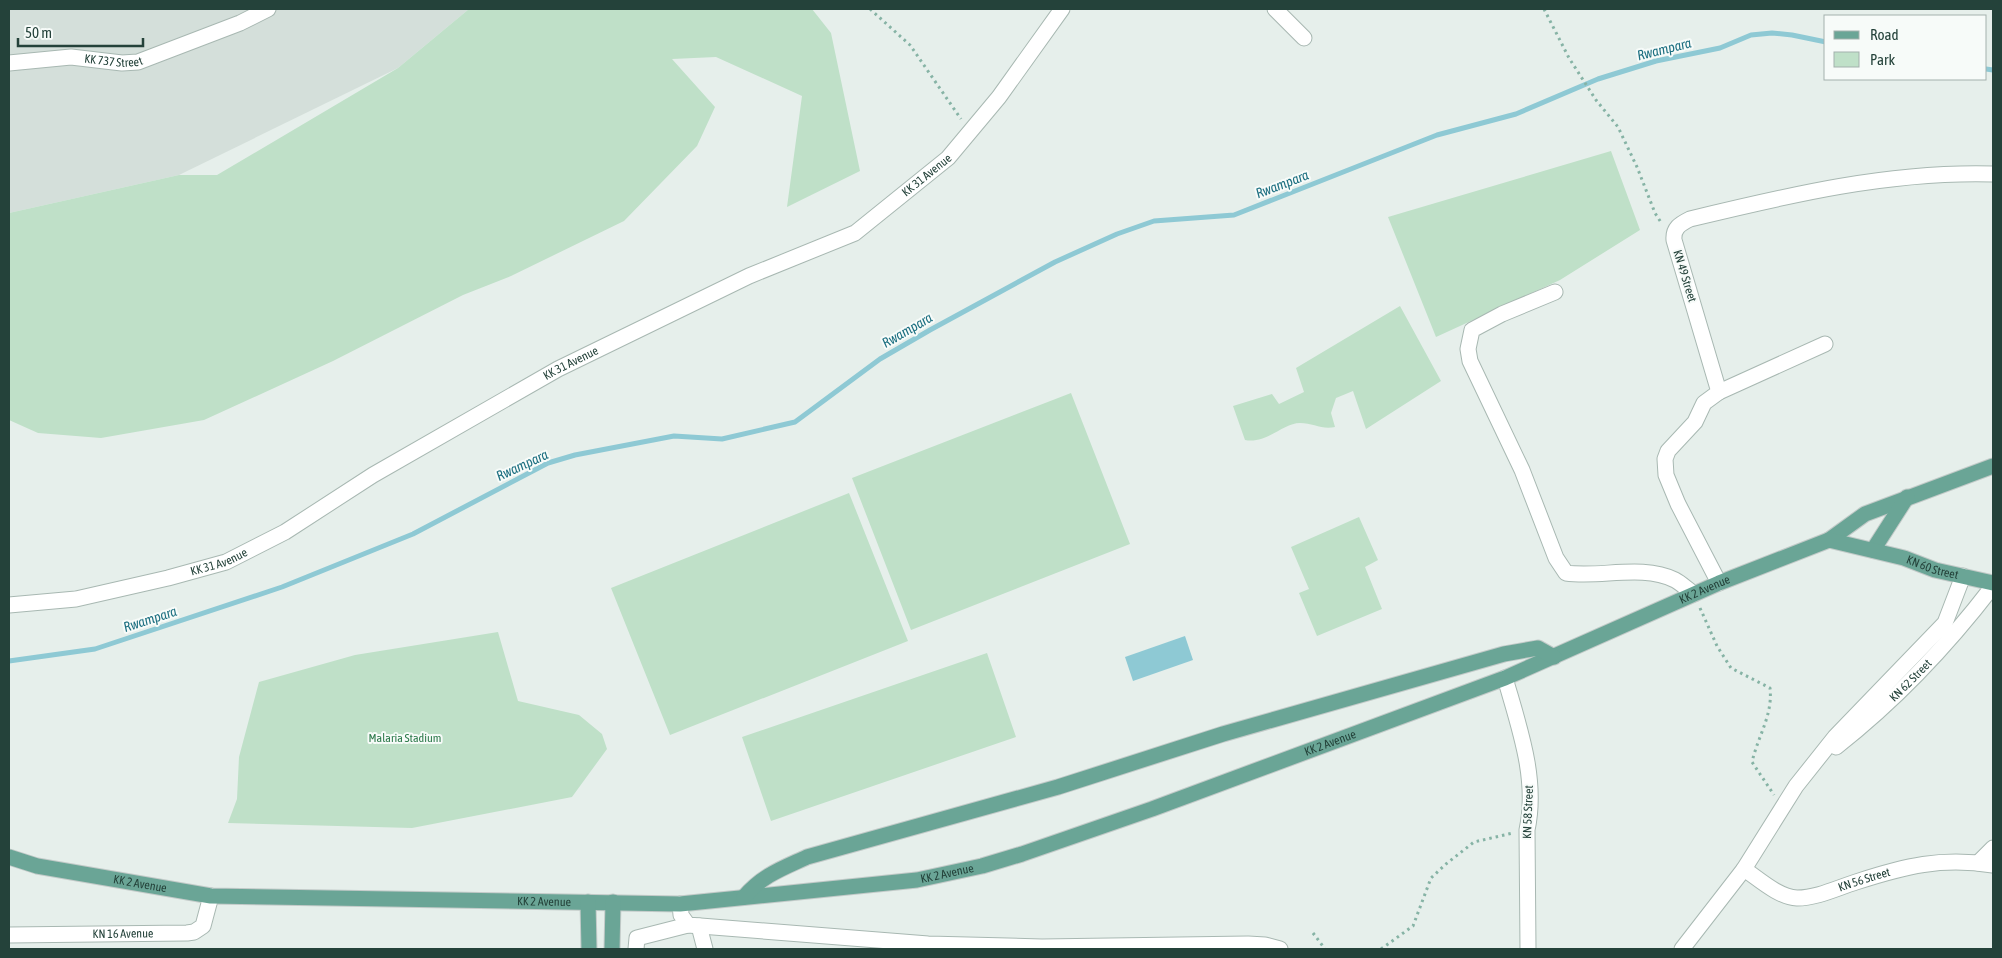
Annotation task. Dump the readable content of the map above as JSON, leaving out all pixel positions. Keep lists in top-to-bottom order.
{
  "streets": {
    "main road": ["KN 60 Street", "KK 2 Avenue"],
    "street": [
      "KK 737 Street",
      "KK 31 Avenue",
      "KN 49 Street",
      "KN 62 Street",
      "KN 58 Street",
      "KN 56 Street",
      "KN 16 Avenue"
    ]
  },
  "crossings": [
    ["KN 60 Street", "KN 62 Street"],
    ["KK 2 Avenue", "KN 58 Street"],
    ["KK 2 Avenue", "KN 16 Avenue"],
    ["KN 62 Street", "KN 56 Street"]
  ],
  "water": ["Rwampara"],
  "parks": ["Malaria Stadium"],
  "legend": ["Road", "Park"],
  "scale_bar": "50 m"
}
